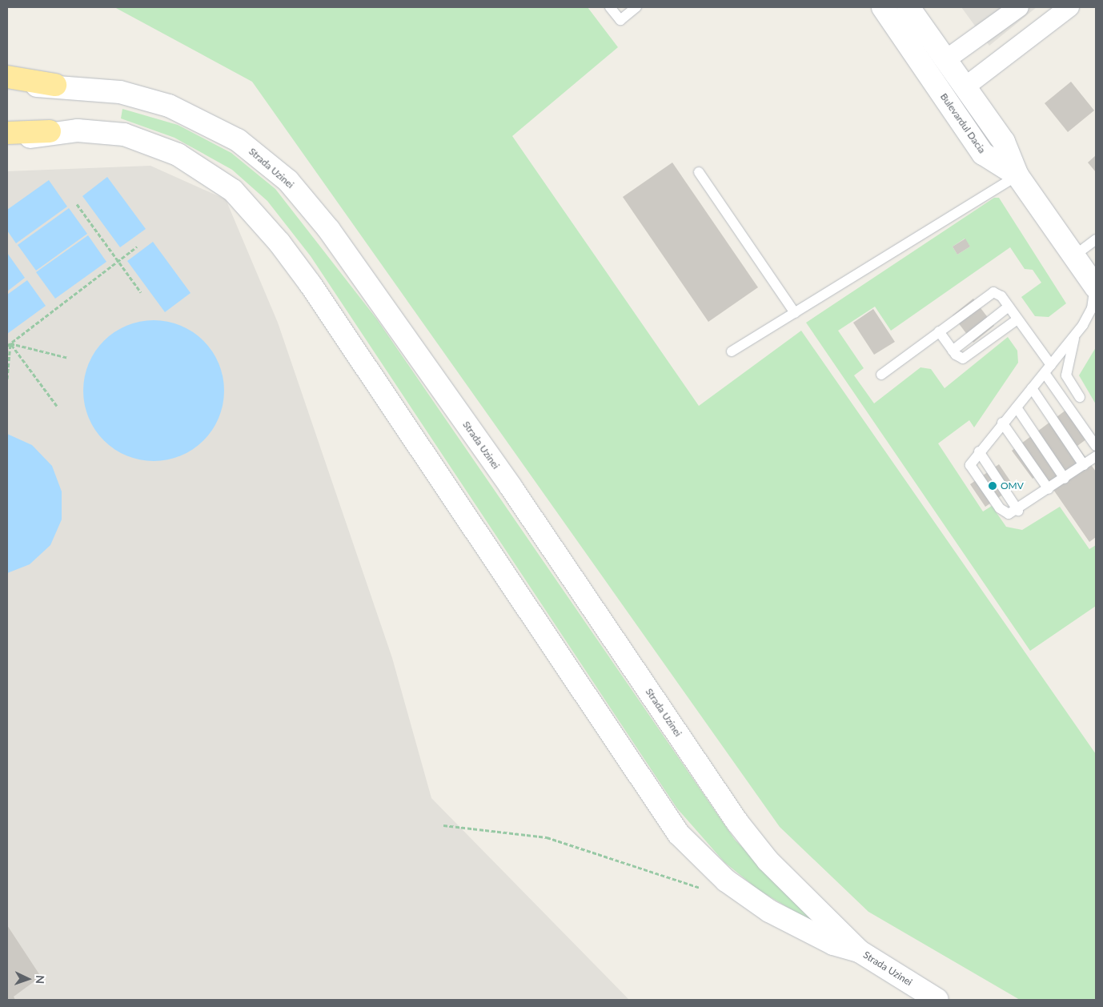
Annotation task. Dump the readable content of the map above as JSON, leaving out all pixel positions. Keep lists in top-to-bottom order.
{
  "streets": {
    "street": ["Bulevardul Dacia", "Strada Uzinei"]
  },
  "places": ["OMV"],
  "north": "right"
}
